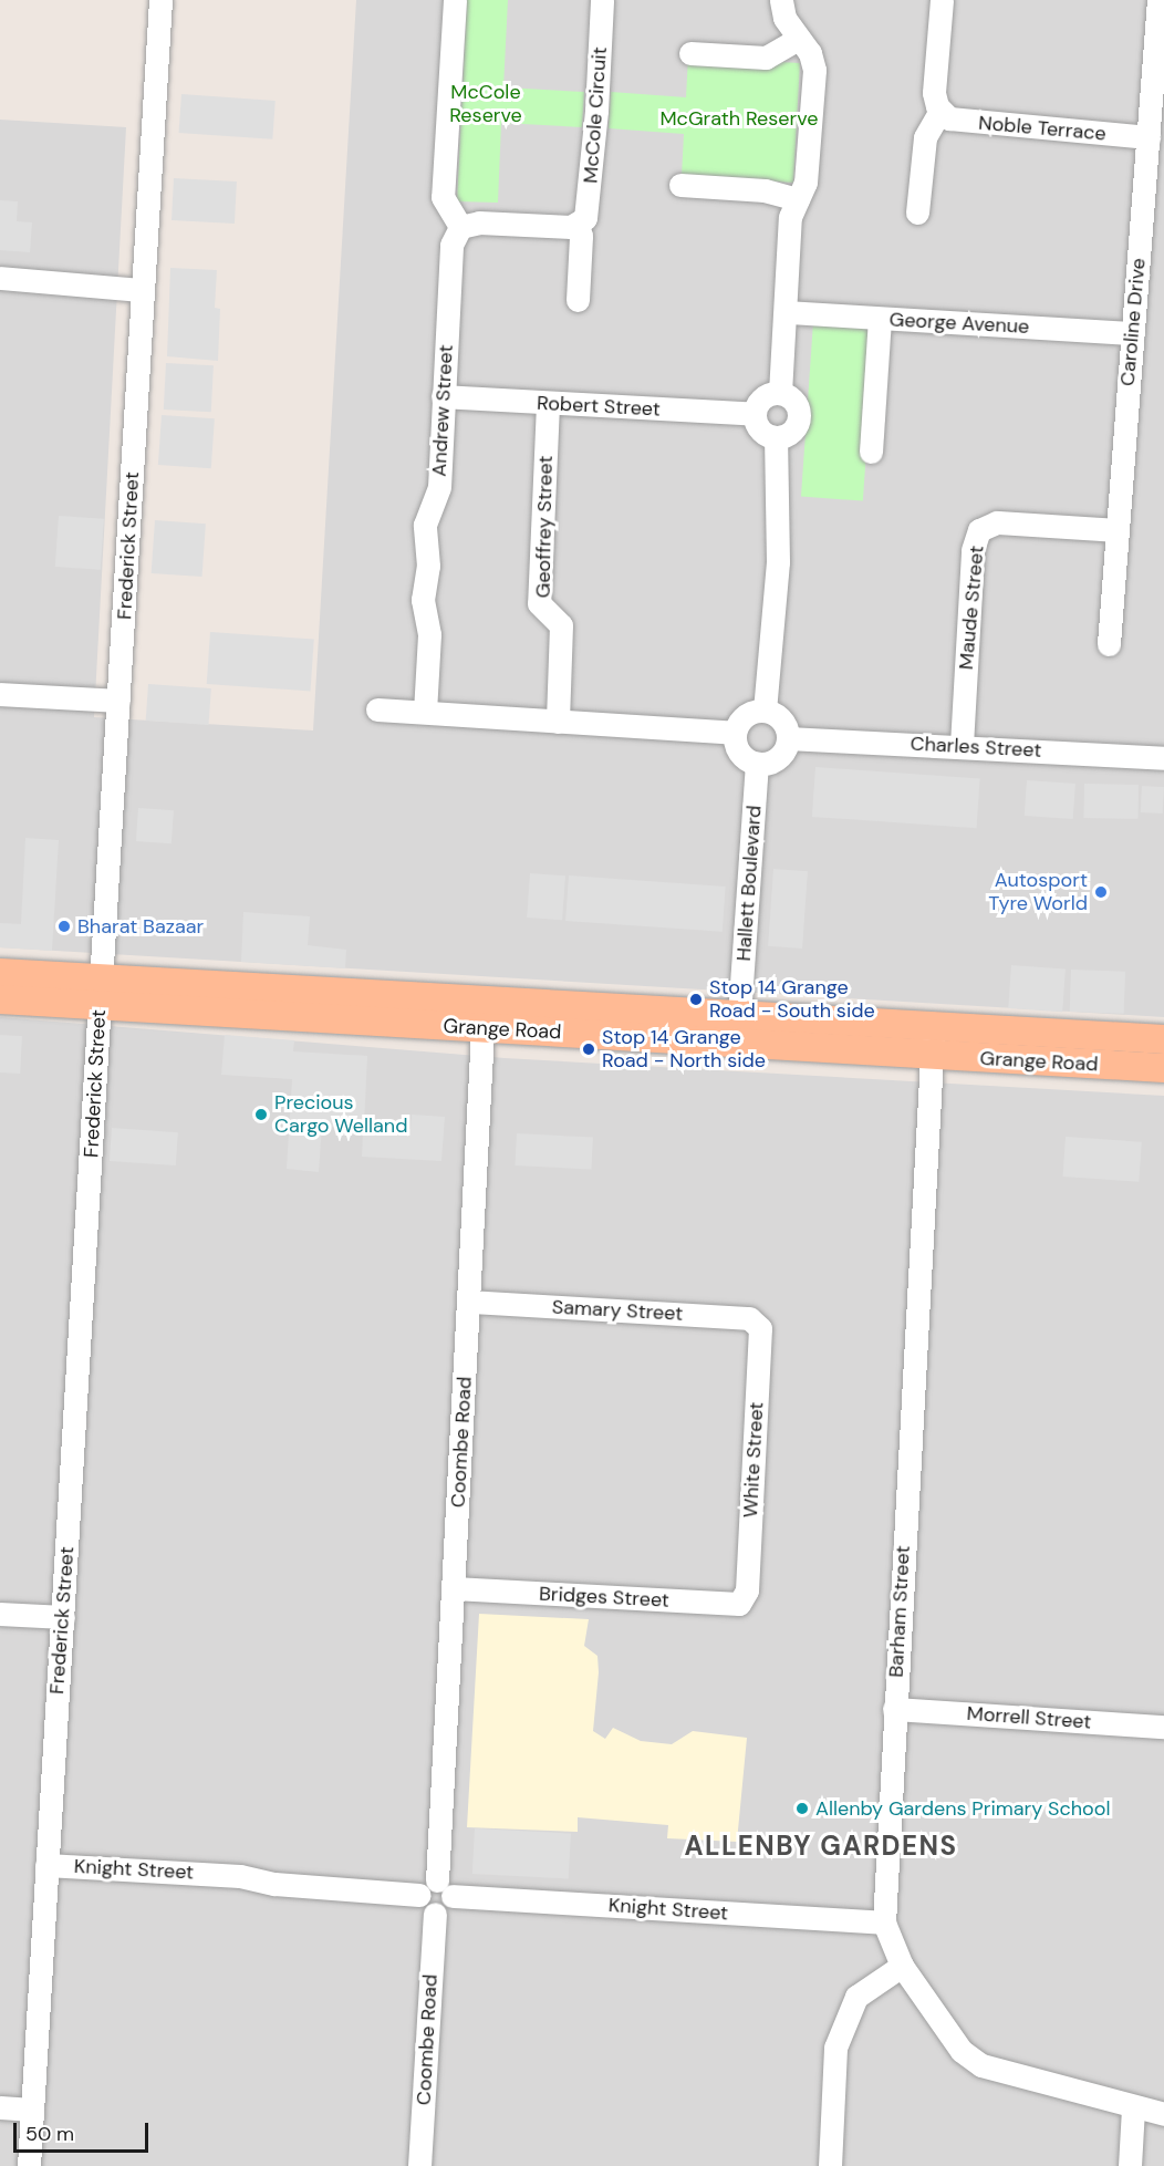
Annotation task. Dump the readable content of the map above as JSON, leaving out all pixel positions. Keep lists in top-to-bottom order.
{
  "streets": {
    "main road": ["Grange Road"],
    "street": [
      "McCole Circuit",
      "Noble Terrace",
      "Caroline Drive",
      "George Avenue",
      "Robert Street",
      "Andrew Street",
      "Geoffrey Street",
      "Frederick Street",
      "Maude Street",
      "Charles Street",
      "Hallett Boulevard",
      "Samary Street",
      "Coombe Road",
      "White Street",
      "Bridges Street",
      "Barham Street",
      "Morrell Street",
      "Knight Street"
    ]
  },
  "crossings": [
    ["Noble Terrace", "Caroline Drive"],
    ["Caroline Drive", "George Avenue"],
    ["Caroline Drive", "Maude Street"],
    ["Robert Street", "Andrew Street"],
    ["Robert Street", "Geoffrey Street"],
    ["Frederick Street", "Grange Road"],
    ["Frederick Street", "Knight Street"],
    ["Maude Street", "Charles Street"],
    ["Charles Street", "Hallett Boulevard"],
    ["Hallett Boulevard", "Grange Road"],
    ["Grange Road", "Coombe Road"],
    ["Grange Road", "Barham Street"],
    ["Samary Street", "Coombe Road"],
    ["Samary Street", "White Street"],
    ["Coombe Road", "Bridges Street"],
    ["Coombe Road", "Knight Street"],
    ["White Street", "Bridges Street"],
    ["Barham Street", "Morrell Street"],
    ["Barham Street", "Knight Street"]
  ],
  "districts": ["ALLENBY GARDENS"],
  "parks": ["McCole Reserve", "McGrath Reserve"],
  "places": [
    "Autosport Tyre World",
    "Bharat Bazaar",
    "Stop 14 Grange Road - South side",
    "Stop 14 Grange Road - North side",
    "Precious Cargo Welland",
    "Allenby Gardens Primary School"
  ],
  "scale_bar": "50 m"
}
